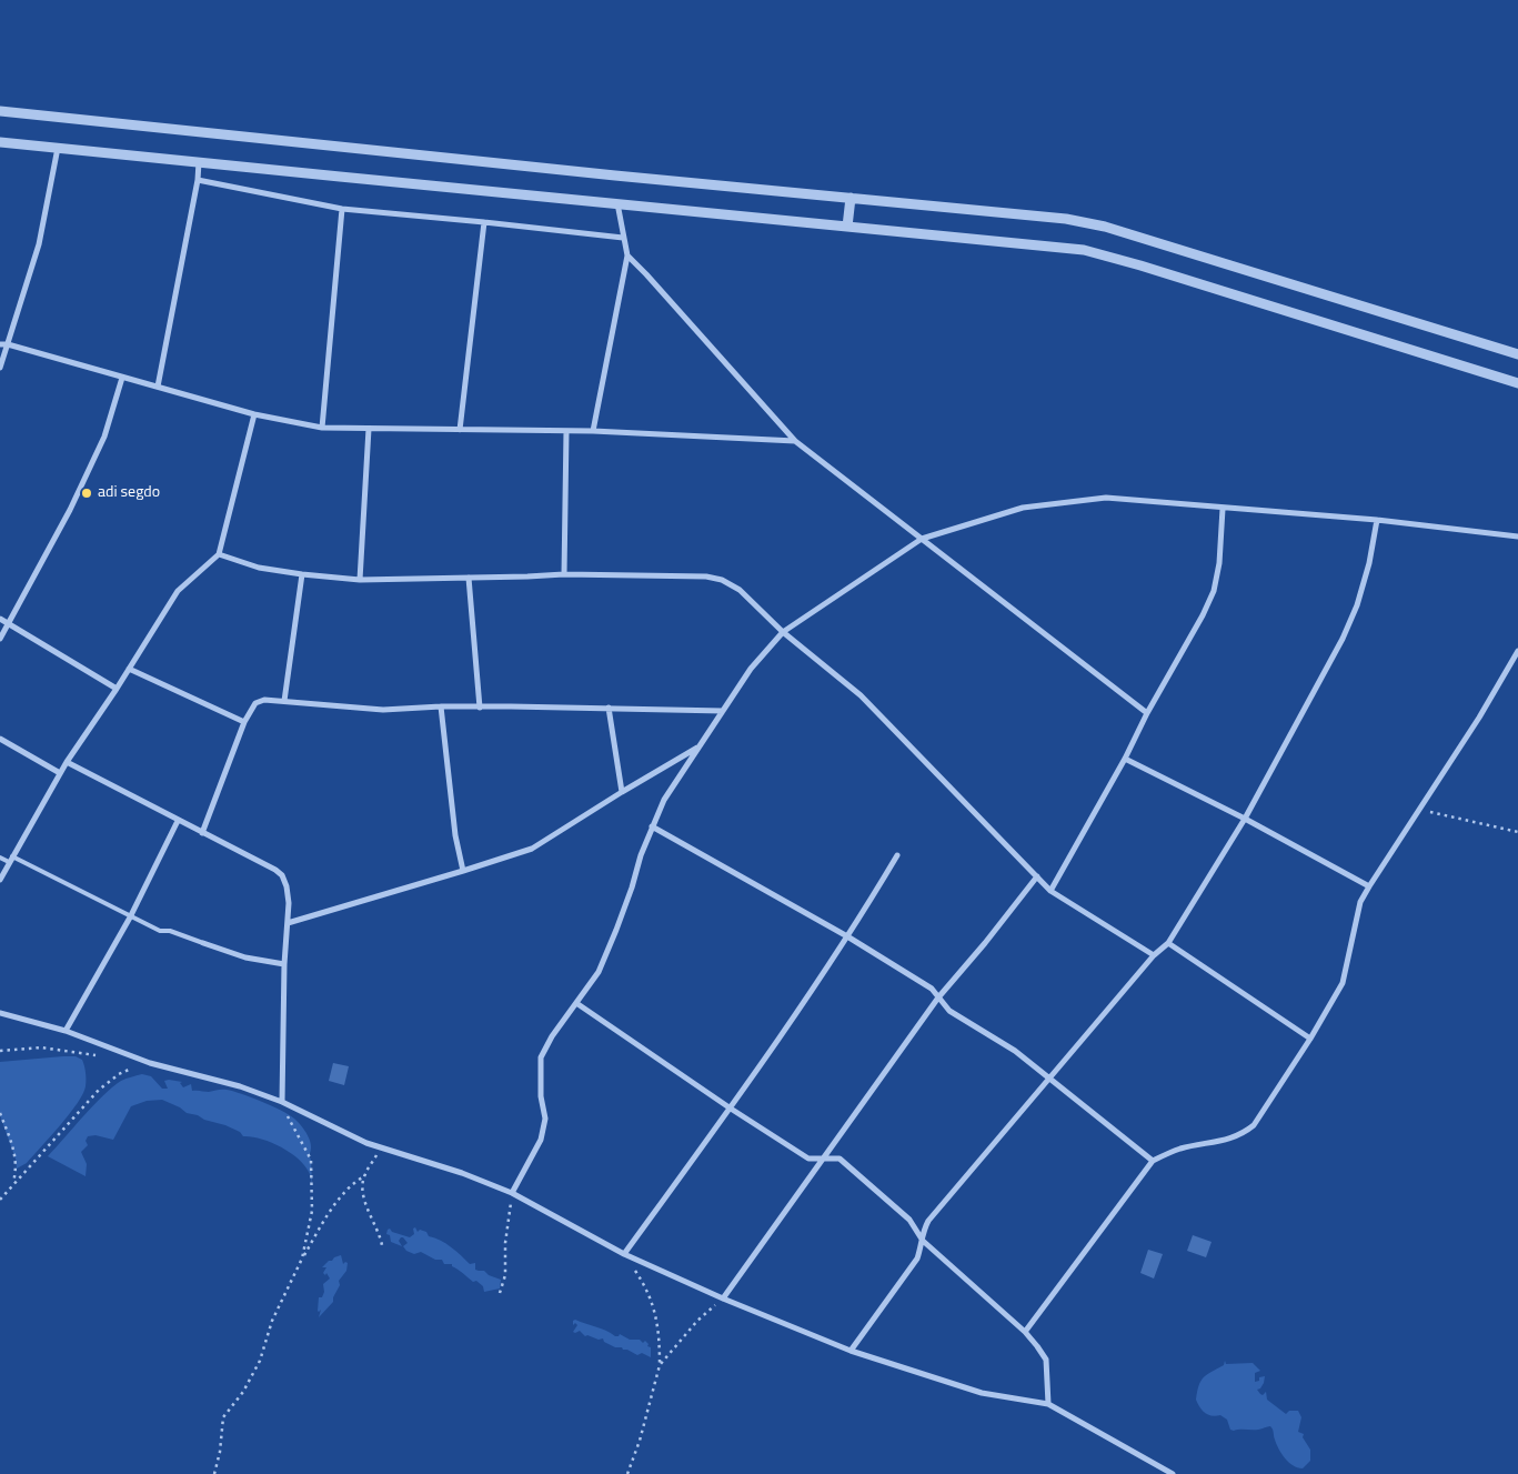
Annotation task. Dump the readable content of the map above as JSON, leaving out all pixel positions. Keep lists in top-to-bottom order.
{
  "places": ["adi segdo"]
}
